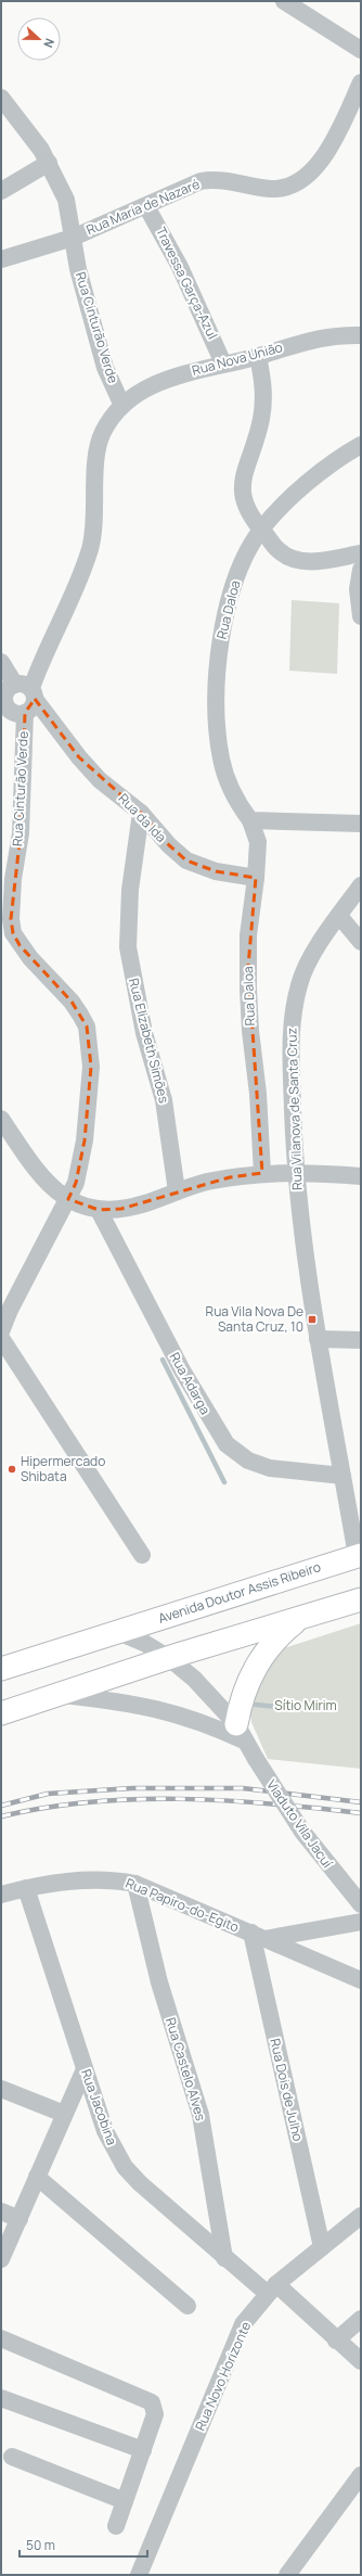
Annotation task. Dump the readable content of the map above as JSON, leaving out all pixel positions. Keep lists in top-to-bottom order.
{
  "streets": {
    "main road": ["Avenida Doutor Assis Ribeiro"],
    "street": [
      "Rua Maria de Nazaré",
      "Travessa Garça-Azul",
      "Rua Cinturão Verde",
      "Rua Nova União",
      "Rua Daloa",
      "Rua da Ida",
      "Rua Elizabeth Simões",
      "Rua Vilanova de Santa Cruz",
      "Rua Adarga",
      "Viaduto Vila Jacuí",
      "Rua Papiro-do-Egito",
      "Rua Castelo Alves",
      "Rua Dois de Julho",
      "Rua Jacobina",
      "Rua Novo Horizonte"
    ]
  },
  "crossings": [
    ["Rua Maria de Nazaré", "Travessa Garça-Azul"],
    ["Rua Maria de Nazaré", "Rua Cinturão Verde"],
    ["Travessa Garça-Azul", "Rua Nova União"],
    ["Rua Cinturão Verde", "Rua Nova União"],
    ["Rua Cinturão Verde", "Rua da Ida"],
    ["Rua Daloa", "Rua da Ida"],
    ["Rua da Ida", "Rua Elizabeth Simões"],
    ["Rua Vilanova de Santa Cruz", "Rua Adarga"],
    ["Rua Vilanova de Santa Cruz", "Avenida Doutor Assis Ribeiro"],
    ["Rua Papiro-do-Egito", "Rua Castelo Alves"],
    ["Rua Papiro-do-Egito", "Rua Dois de Julho"],
    ["Rua Papiro-do-Egito", "Rua Jacobina"],
    ["Rua Castelo Alves", "Rua Jacobina"],
    ["Rua Dois de Julho", "Rua Novo Horizonte"],
    ["Rua Jacobina", "Rua Novo Horizonte"]
  ],
  "parks": ["Sítio Mirim"],
  "places": {
    "transit": ["Rua Vila Nova De Santa Cruz, 10"],
    "other": ["Hipermercado Shibata"]
  },
  "scale_bar": "50 m",
  "north": "right"
}
